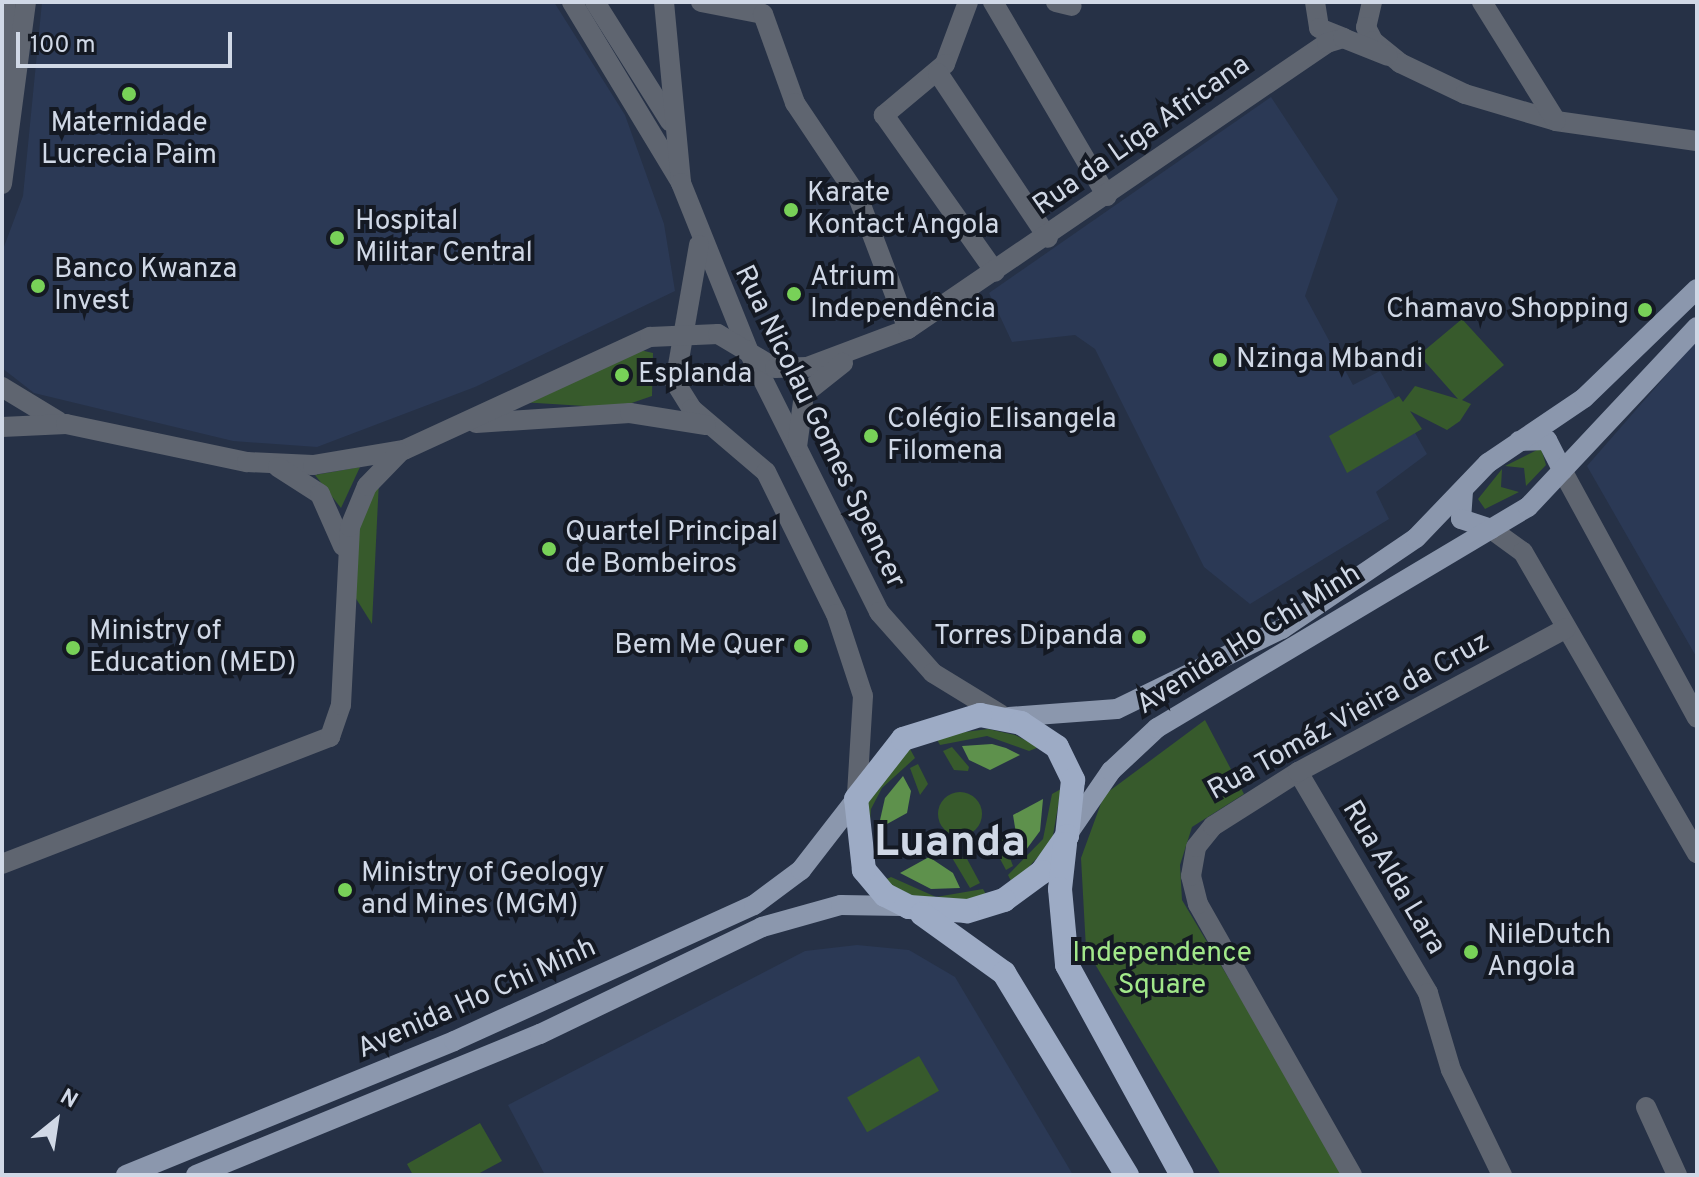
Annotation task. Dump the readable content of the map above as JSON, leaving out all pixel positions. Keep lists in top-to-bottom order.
{
  "streets": {
    "main road": ["Avenida Ho Chi Minh"],
    "street": [
      "Rua da Liga Africana",
      "Rua Nicolau Gomes Spencer",
      "Rua Tomáz Vieira da Cruz",
      "Rua Alda Lara"
    ]
  },
  "crossings": [
    ["Rua da Liga Africana", "Rua Nicolau Gomes Spencer"],
    ["Rua Nicolau Gomes Spencer", "Avenida Ho Chi Minh"],
    ["Rua Tomáz Vieira da Cruz", "Rua Alda Lara"]
  ],
  "districts": ["Luanda"],
  "parks": ["Independence Square"],
  "places": [
    "Maternidade Lucrecia Paim",
    "Karate Kontact Angola",
    "Hospital Militar Central",
    "Banco Kwanza Invest",
    "Atrium Independência",
    "Chamavo Shopping",
    "Nzinga Mbandi",
    "Esplanda",
    "Colégio Elisangela Filomena",
    "Quartel Principal de Bombeiros",
    "Torres Dipanda",
    "Bem Me Quer",
    "Ministry of Education (MED)",
    "Ministry of Geology and Mines (MGM)",
    "NileDutch Angola"
  ],
  "scale_bar": "100 m",
  "north": "top right"
}
